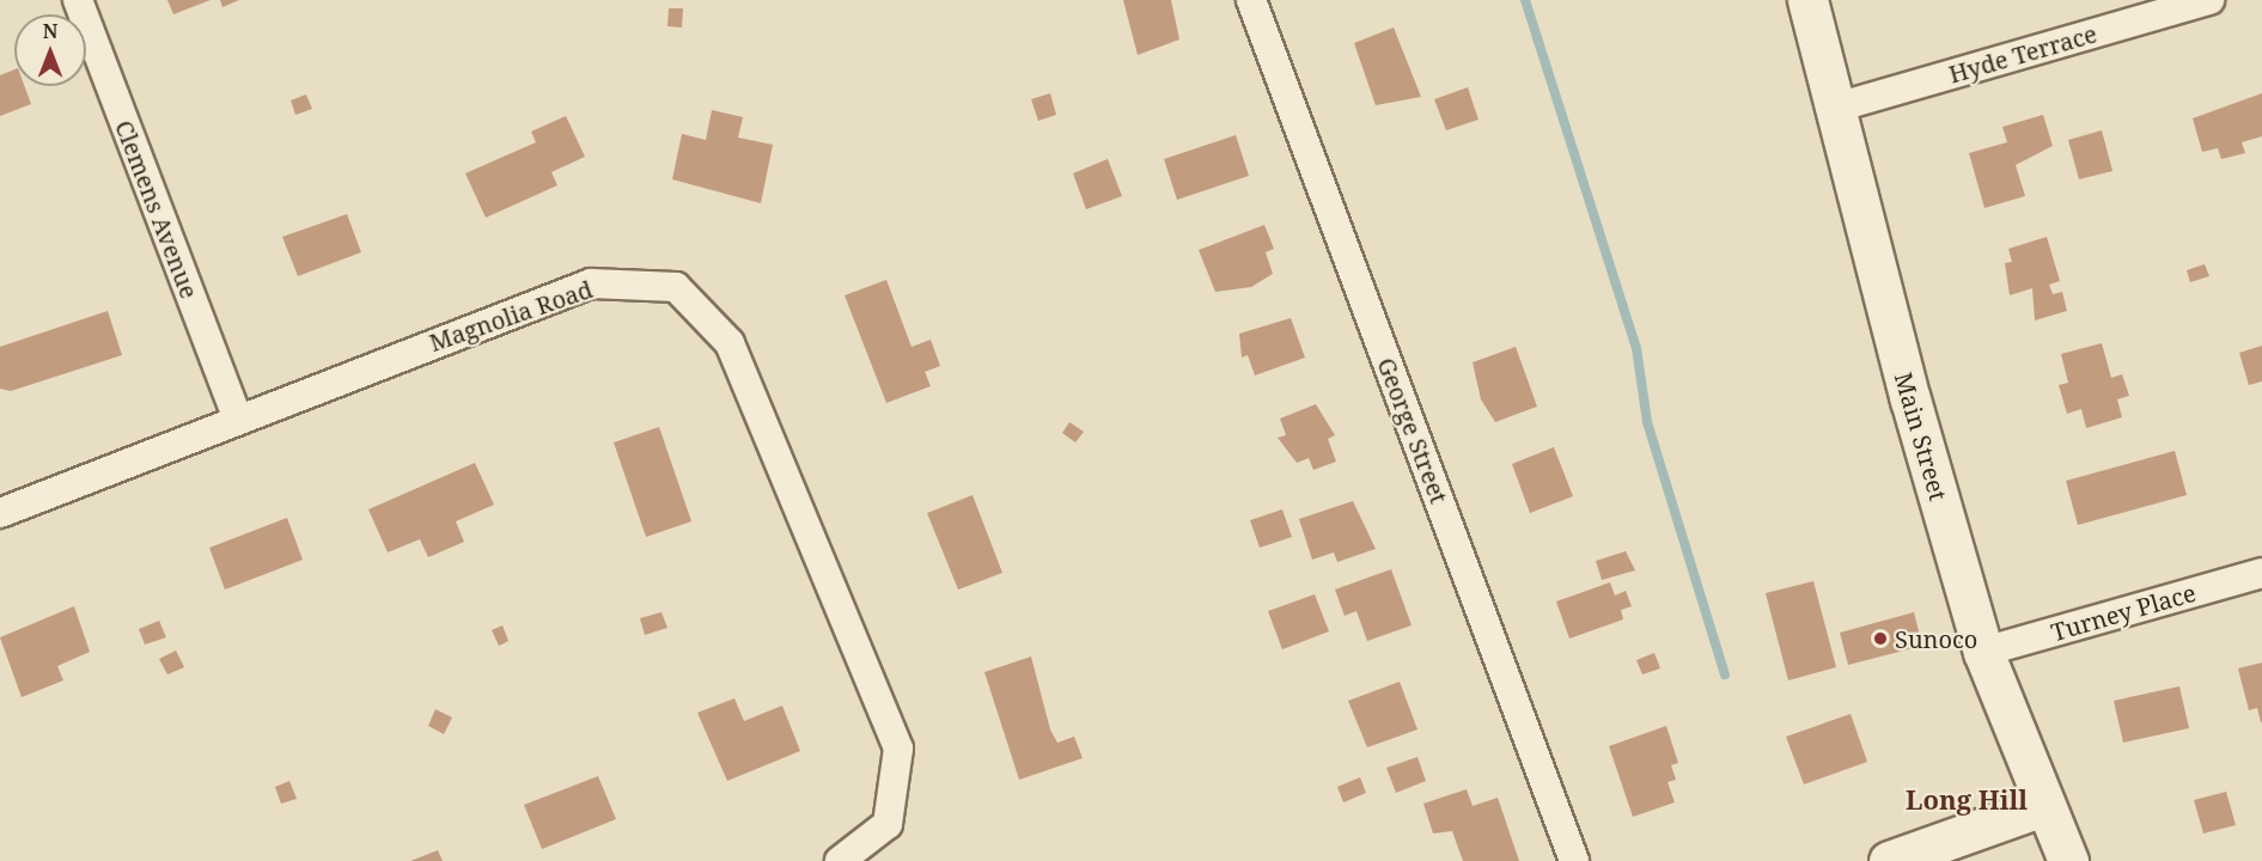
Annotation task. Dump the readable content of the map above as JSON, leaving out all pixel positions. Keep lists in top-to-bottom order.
{
  "streets": {
    "main road": ["Main Street"],
    "street": [
      "Hyde Terrace",
      "Clemens Avenue",
      "Magnolia Road",
      "George Street",
      "Turney Place"
    ]
  },
  "crossings": [
    ["Hyde Terrace", "Main Street"],
    ["Clemens Avenue", "Magnolia Road"],
    ["Main Street", "Turney Place"]
  ],
  "districts": ["Long Hill"],
  "places": ["Sunoco"],
  "north": "top"
}
